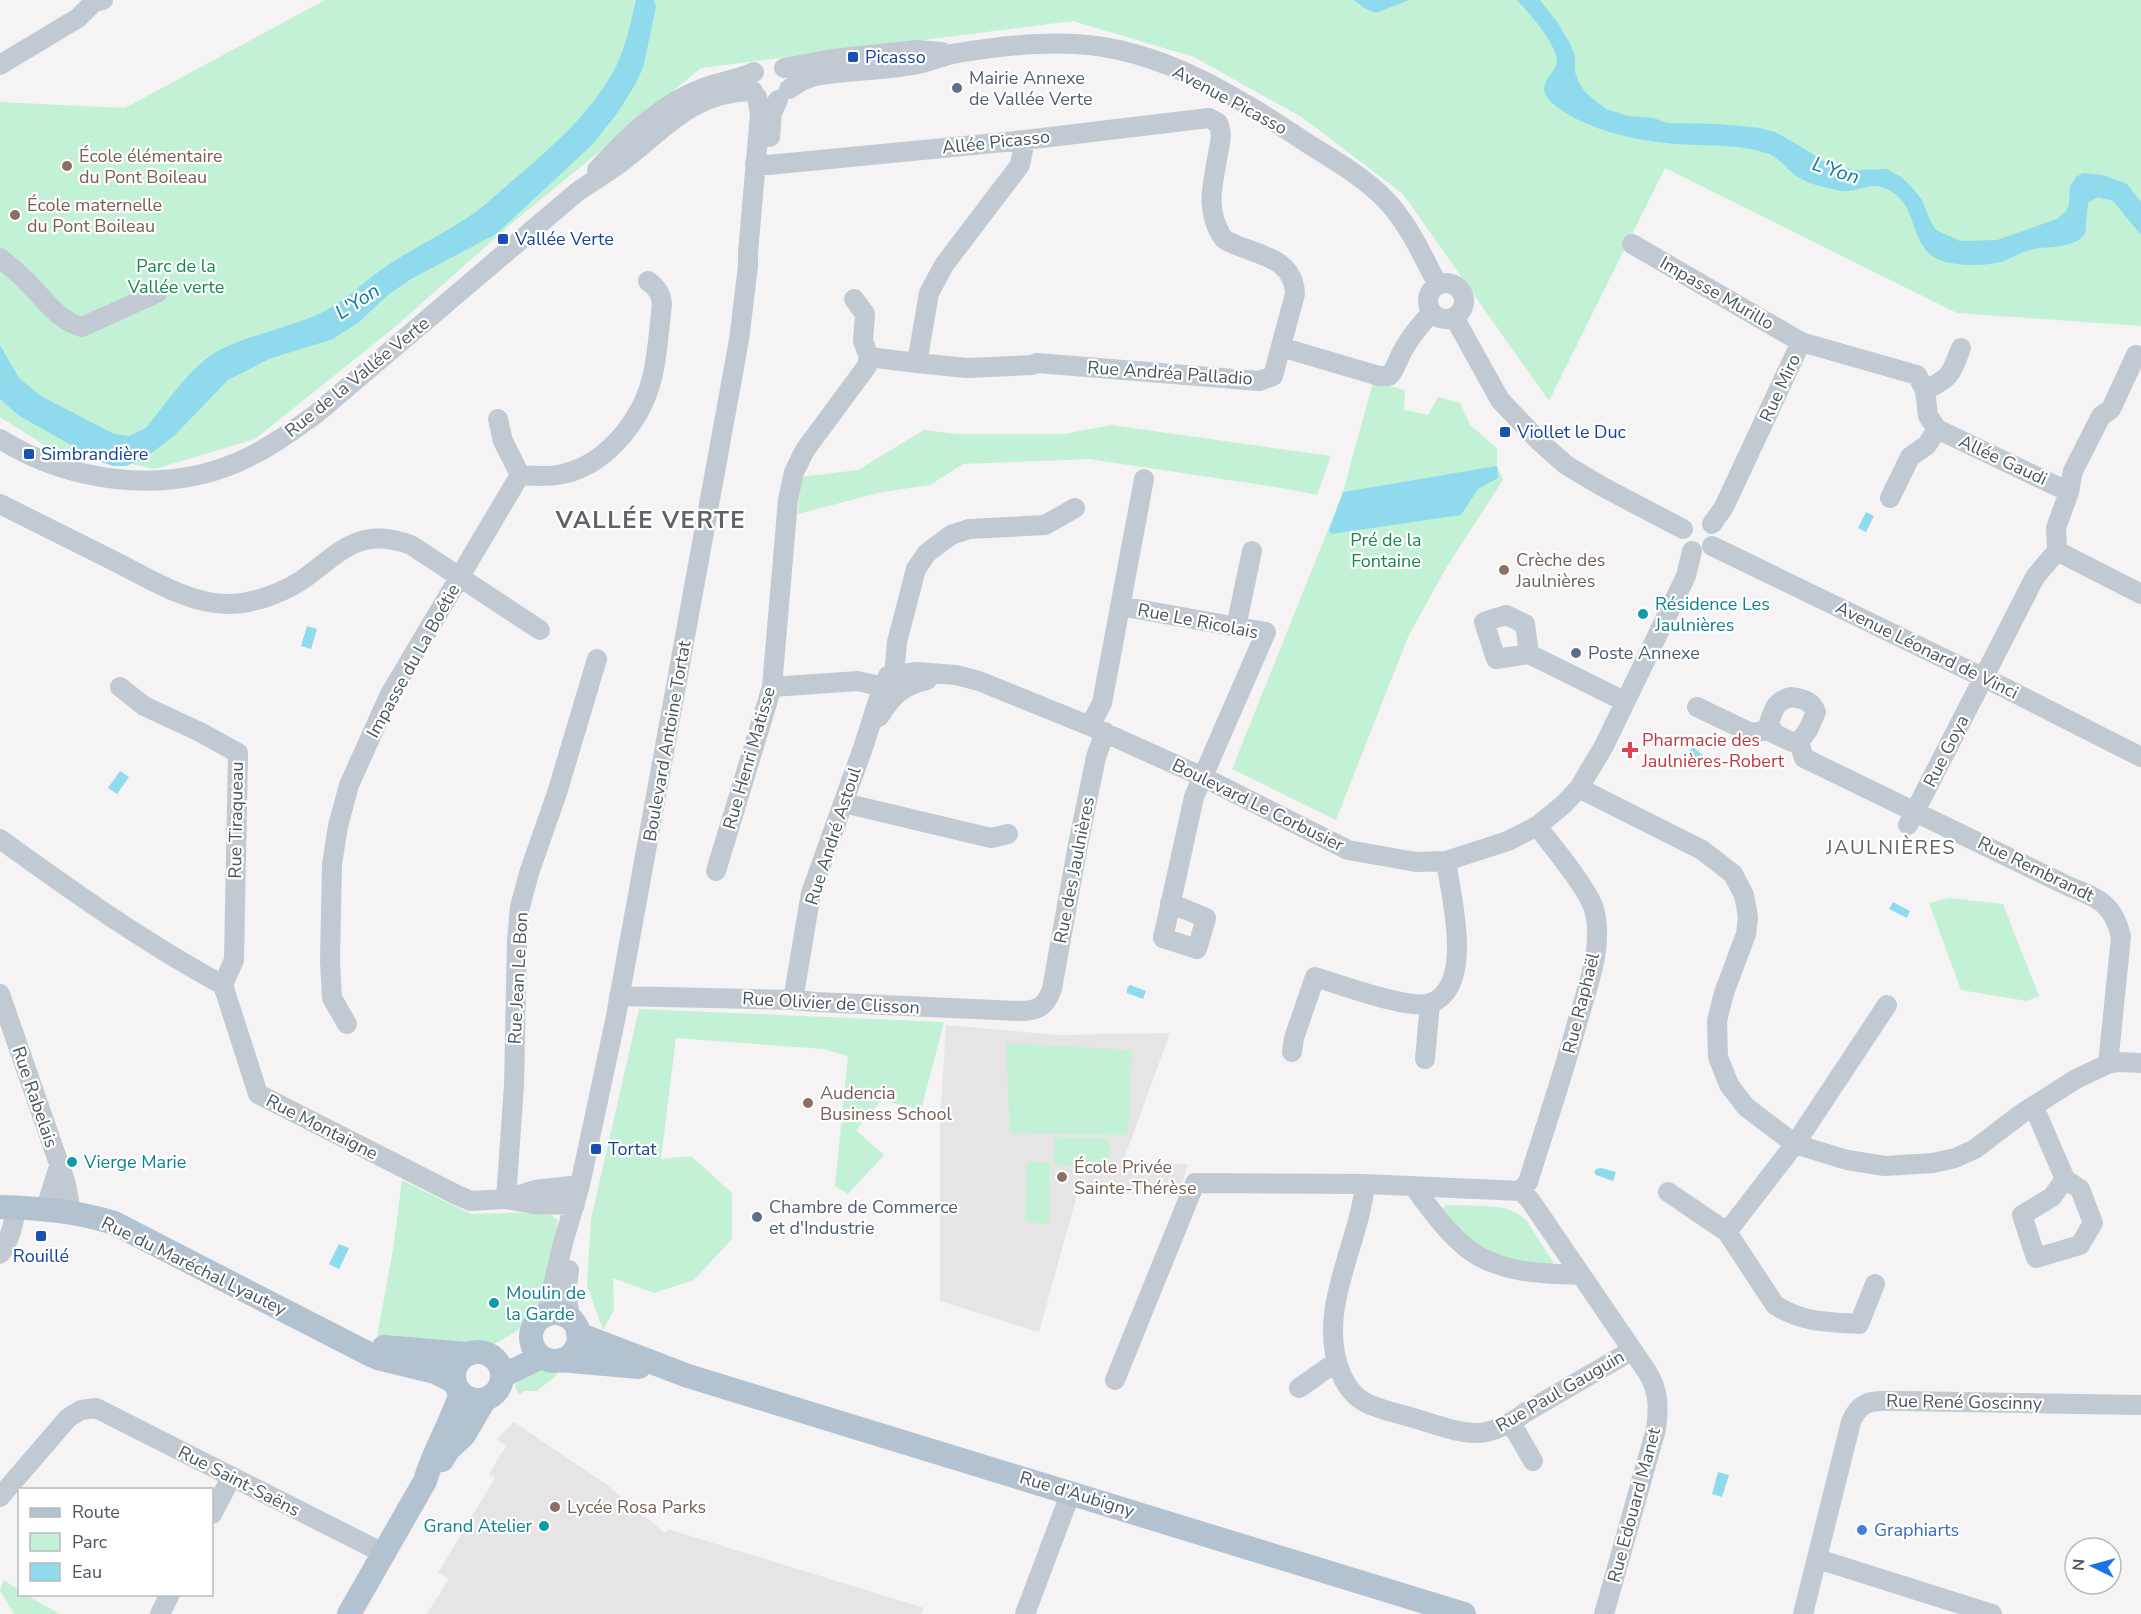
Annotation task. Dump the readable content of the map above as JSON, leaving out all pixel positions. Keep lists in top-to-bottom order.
{
  "streets": {
    "main road": ["Rue du Maréchal Lyautey", "Rue d'Aubigny"],
    "street": [
      "Avenue Picasso",
      "Allée Picasso",
      "Impasse Murillo",
      "Rue Andréa Palladio",
      "Rue de la Vallée Verte",
      "Rue Miro",
      "Allée Gaudi",
      "Rue Le Ricolais",
      "Avenue Léonard de Vinci",
      "Impasse du La Boétie",
      "Boulevard Antoine Tortat",
      "Rue Goya",
      "Rue Henri Matisse",
      "Boulevard Le Corbusier",
      "Rue Tiraqueau",
      "Rue André Astoul",
      "Rue Rembrandt",
      "Rue des Jaulnières",
      "Rue Jean Le Bon",
      "Rue Olivier de Clisson",
      "Rue Raphaël",
      "Rue Rabelais",
      "Rue Montaigne",
      "Rue Paul Gauguin",
      "Rue René Goscinny",
      "Rue Saint-Saëns",
      "Rue Edouard Manet"
    ]
  },
  "crossings": [
    ["Avenue Picasso", "Rue de la Vallée Verte"],
    ["Avenue Picasso", "Boulevard Antoine Tortat"],
    ["Allée Picasso", "Rue Andréa Palladio"],
    ["Allée Picasso", "Boulevard Antoine Tortat"],
    ["Impasse Murillo", "Rue Miro"],
    ["Rue de la Vallée Verte", "Boulevard Antoine Tortat"],
    ["Rue Miro", "Avenue Léonard de Vinci"],
    ["Rue Miro", "Boulevard Le Corbusier"],
    ["Rue Le Ricolais", "Boulevard Le Corbusier"],
    ["Rue Le Ricolais", "Rue des Jaulnières"],
    ["Avenue Léonard de Vinci", "Rue Goya"],
    ["Avenue Léonard de Vinci", "Boulevard Le Corbusier"],
    ["Boulevard Antoine Tortat", "Rue Olivier de Clisson"],
    ["Boulevard Antoine Tortat", "Rue Montaigne"],
    ["Boulevard Antoine Tortat", "Rue d'Aubigny"],
    ["Rue Goya", "Rue Rembrandt"],
    ["Rue Henri Matisse", "Boulevard Le Corbusier"],
    ["Boulevard Le Corbusier", "Rue André Astoul"],
    ["Boulevard Le Corbusier", "Rue des Jaulnières"],
    ["Boulevard Le Corbusier", "Rue Raphaël"],
    ["Rue Tiraqueau", "Rue Montaigne"],
    ["Rue André Astoul", "Rue Olivier de Clisson"],
    ["Rue des Jaulnières", "Rue Olivier de Clisson"],
    ["Rue Jean Le Bon", "Rue Montaigne"],
    ["Rue Raphaël", "Rue Edouard Manet"],
    ["Rue Rabelais", "Rue du Maréchal Lyautey"],
    ["Rue Paul Gauguin", "Rue Edouard Manet"]
  ],
  "districts": ["VALLÉE VERTE", "JAULNIÈRES"],
  "water": ["L'Yon"],
  "parks": ["Parc de la Vallée verte", "Pré de la Fontaine"],
  "places": {
    "transit": [
      "Picasso",
      "Vallée Verte",
      "Viollet le Duc",
      "Simbrandière",
      "Tortat",
      "Rouillé"
    ],
    "other": [
      "Mairie Annexe de Vallée Verte",
      "École élémentaire du Pont Boileau",
      "École maternelle du Pont Boileau",
      "Crèche des Jaulnières",
      "Résidence Les Jaulnières",
      "Poste Annexe",
      "Audencia Business School",
      "Vierge Marie",
      "École Privée Sainte-Thérèse",
      "Chambre de Commerce et d'Industrie",
      "Moulin de la Garde",
      "Lycée Rosa Parks",
      "Grand Atelier",
      "Graphiarts"
    ],
    "health": ["Pharmacie des Jaulnières-Robert"]
  },
  "legend": ["Route", "Parc", "Eau"],
  "north": "left"
}
